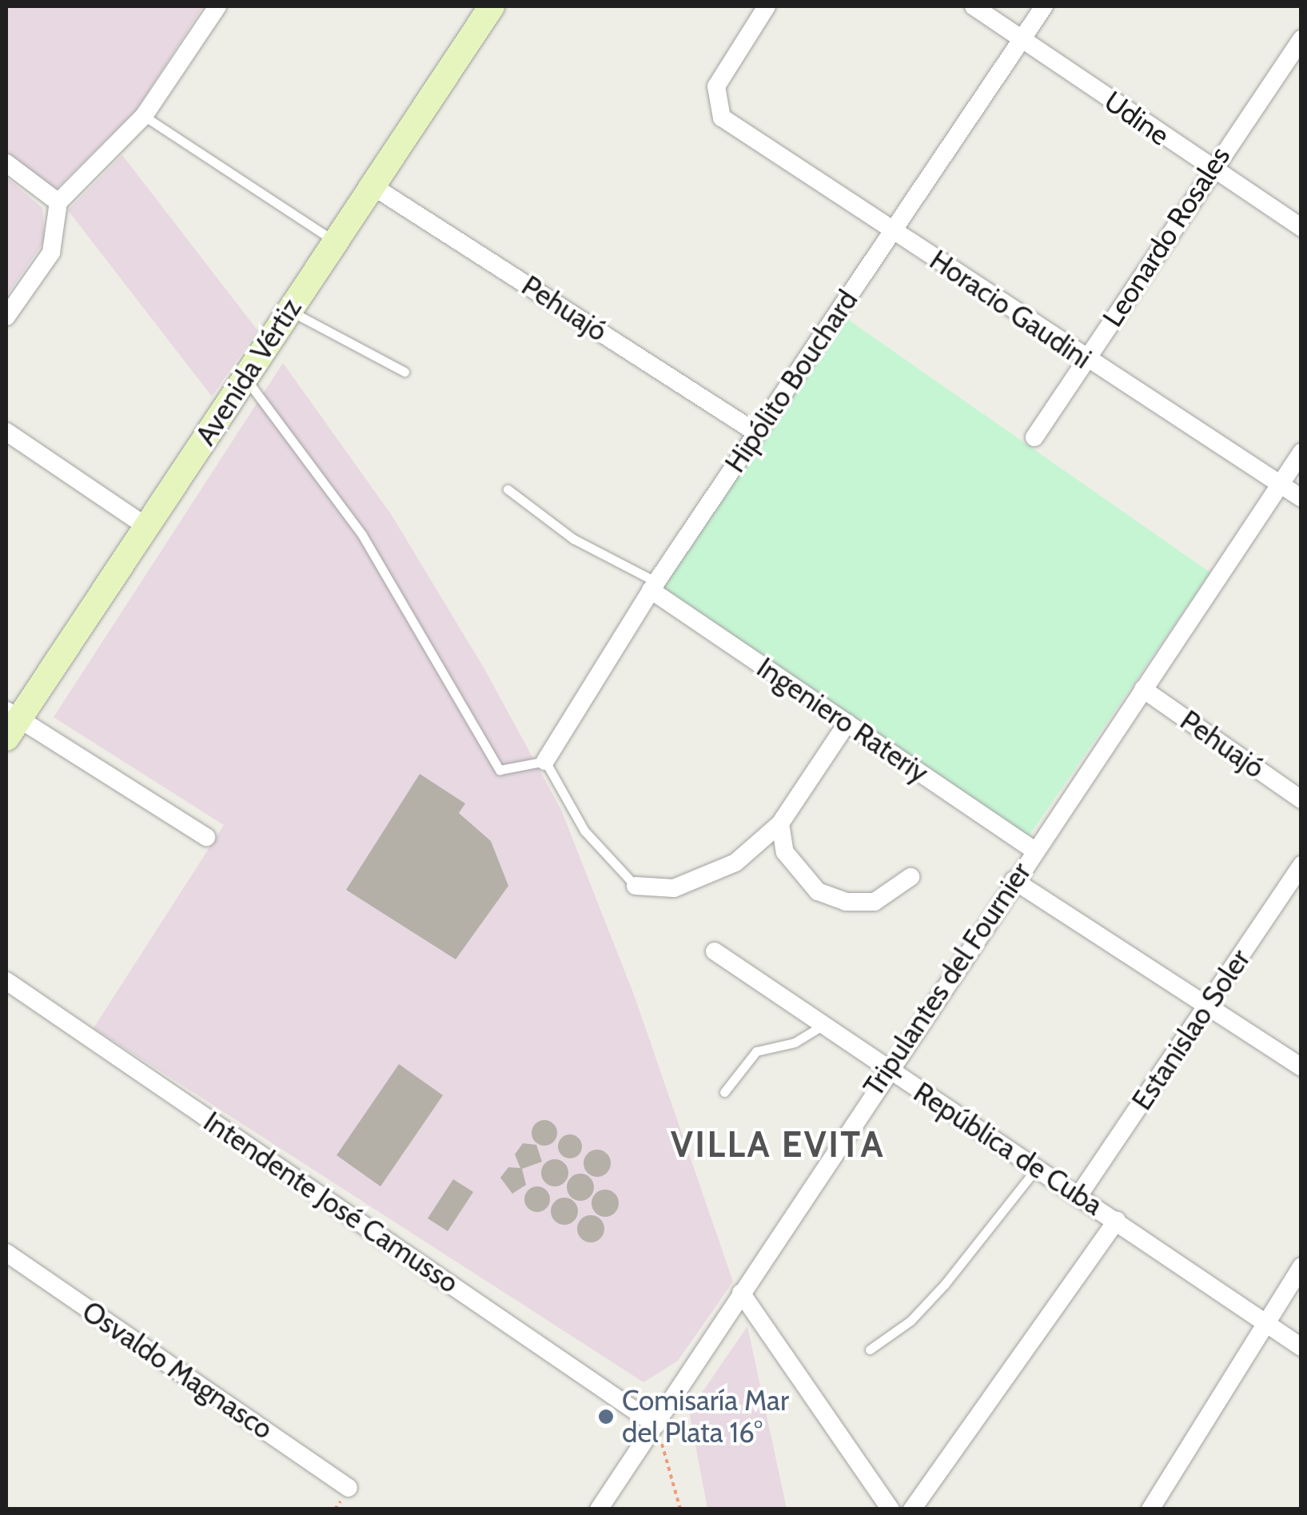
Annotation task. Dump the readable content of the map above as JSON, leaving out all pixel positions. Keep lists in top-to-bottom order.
{
  "streets": {
    "street": [
      "Udine",
      "Leonardo Rosales",
      "Pehuajó",
      "Horacio Gaudini",
      "Avenida Vértiz",
      "Hipólito Bouchard",
      "Ingeniero Rateriy",
      "Tripulantes del Fournier",
      "Estanislao Soler",
      "República de Cuba",
      "Intendente José Camusso",
      "Osvaldo Magnasco"
    ]
  },
  "crossings": [
    ["Udine", "Leonardo Rosales"],
    ["Udine", "Hipólito Bouchard"],
    ["Leonardo Rosales", "Horacio Gaudini"],
    ["Pehuajó", "Avenida Vértiz"],
    ["Pehuajó", "Hipólito Bouchard"],
    ["Pehuajó", "Tripulantes del Fournier"],
    ["Horacio Gaudini", "Hipólito Bouchard"],
    ["Horacio Gaudini", "Tripulantes del Fournier"],
    ["Hipólito Bouchard", "Ingeniero Rateriy"],
    ["Ingeniero Rateriy", "Tripulantes del Fournier"],
    ["Tripulantes del Fournier", "República de Cuba"],
    ["Tripulantes del Fournier", "Intendente José Camusso"],
    ["Estanislao Soler", "República de Cuba"]
  ],
  "districts": ["VILLA EVITA"],
  "places": ["Comisaría Mar del Plata 16°"]
}
